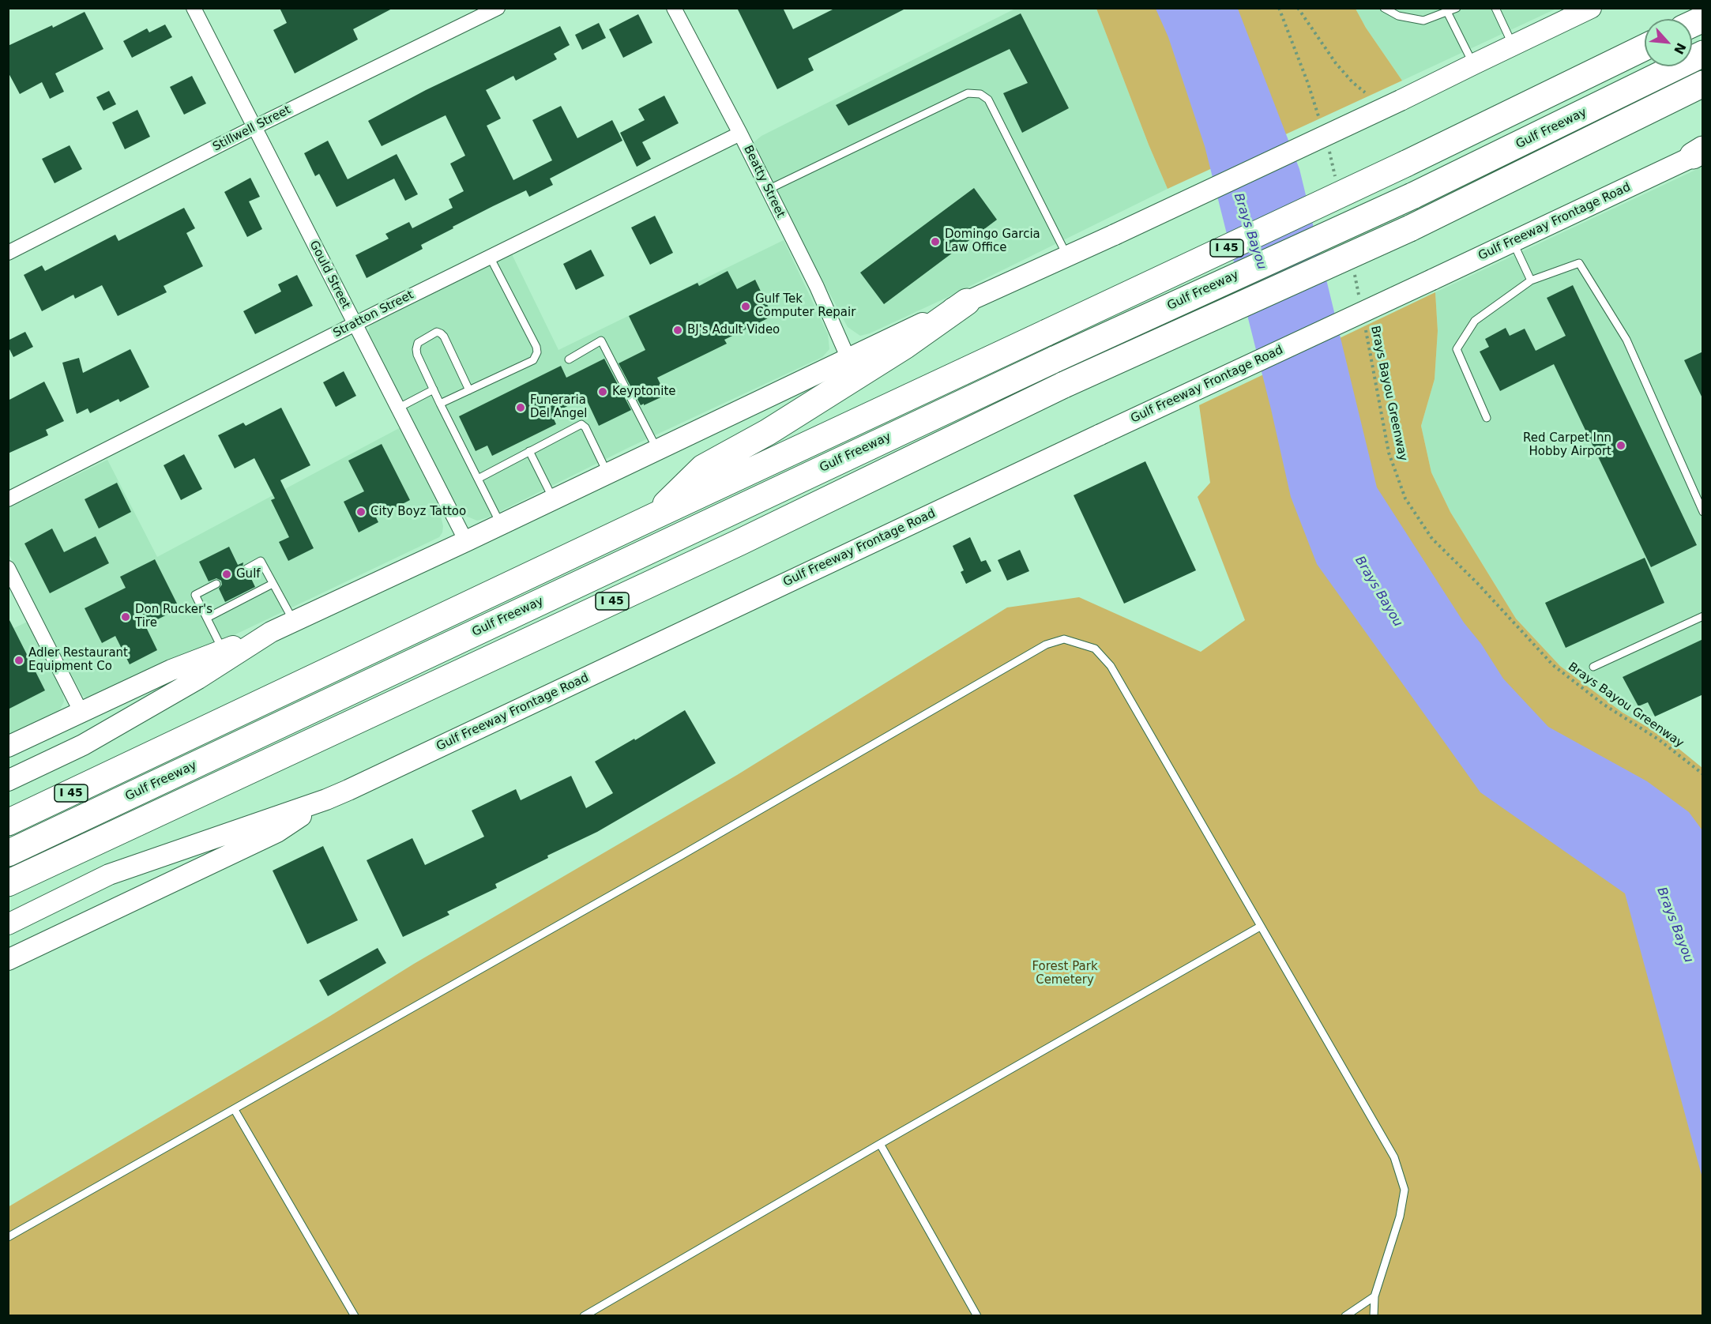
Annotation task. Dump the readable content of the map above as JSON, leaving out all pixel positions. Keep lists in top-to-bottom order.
{
  "streets": {
    "highway": ["Gulf Freeway", "I 45"],
    "main road": ["Gulf Freeway Frontage Road"],
    "street": [
      "Stillwell Street",
      "Beatty Street",
      "Gould Street",
      "Stratton Street"
    ],
    "path": ["Brays Bayou Greenway"]
  },
  "crossings": [
    ["Stillwell Street", "Gould Street"],
    ["Beatty Street", "Stratton Street"],
    ["Gould Street", "Stratton Street"]
  ],
  "water": ["Brays Bayou"],
  "parks": ["Forest Park Cemetery"],
  "places": [
    "Domingo Garcia Law Office",
    "Gulf Tek Computer Repair",
    "BJ's Adult Video",
    "Keyptonite",
    "Funeraria Del Angel",
    "Red Carpet Inn Hobby Airport",
    "City Boyz Tattoo",
    "Gulf",
    "Don Rucker's Tire",
    "Adler Restaurant Equipment Co"
  ],
  "north": "bottom right"
}
